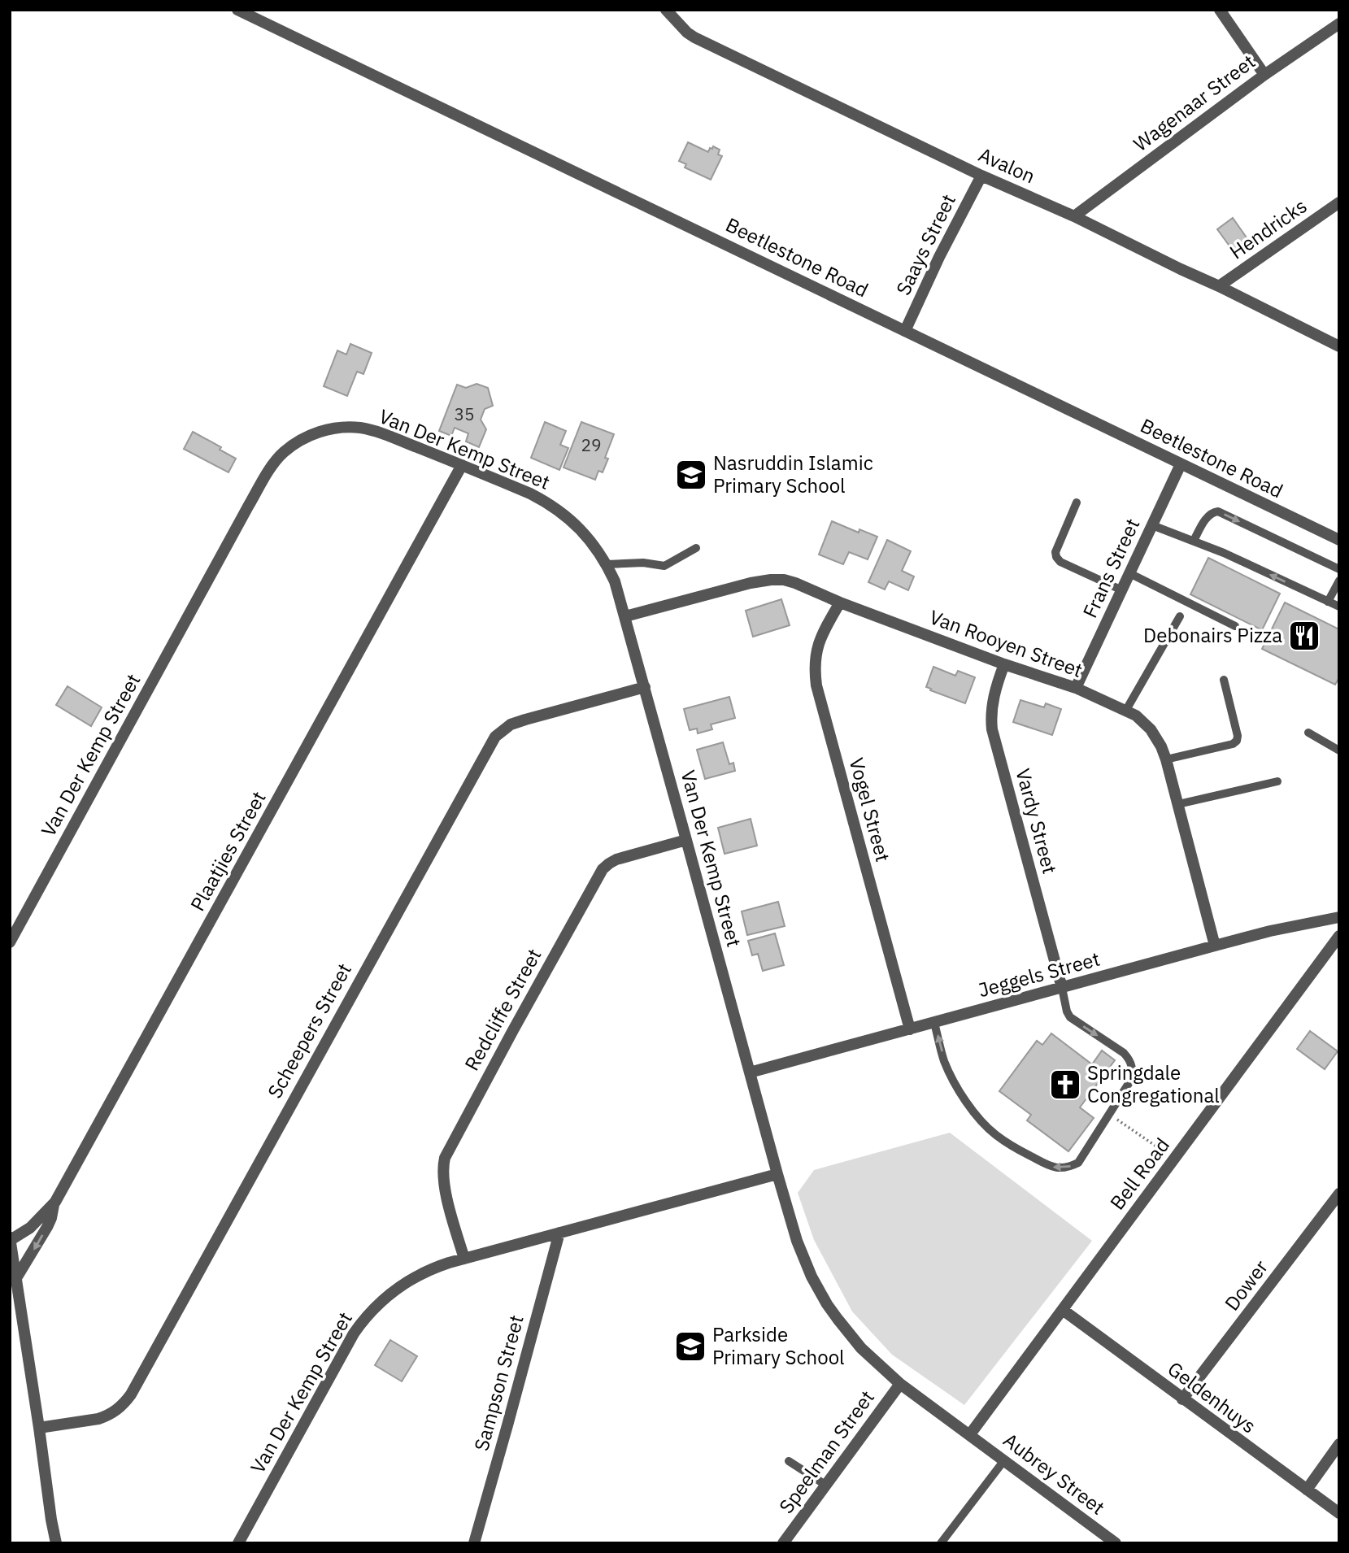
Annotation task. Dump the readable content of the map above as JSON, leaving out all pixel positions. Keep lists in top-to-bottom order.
{
  "streets": {
    "street": [
      "Wagenaar Street",
      "Avalon",
      "Hendricks",
      "Saays Street",
      "Beetlestone Road",
      "Van Der Kemp Street",
      "Frans Street",
      "Van Rooyen Street",
      "Vogel Street",
      "Vardy Street",
      "Plaatjies Street",
      "Jeggels Street",
      "Redcliffe Street",
      "Scheepers Street",
      "Bell Road",
      "Dower",
      "Sampson Street",
      "Geldenhuys",
      "Speelman Street",
      "Aubrey Street"
    ]
  },
  "crossings": [
    ["Wagenaar Street", "Avalon"],
    ["Avalon", "Hendricks"],
    ["Avalon", "Saays Street"],
    ["Saays Street", "Beetlestone Road"],
    ["Beetlestone Road", "Frans Street"],
    ["Van Der Kemp Street", "Van Rooyen Street"],
    ["Van Der Kemp Street", "Plaatjies Street"],
    ["Van Der Kemp Street", "Jeggels Street"],
    ["Van Der Kemp Street", "Redcliffe Street"],
    ["Van Der Kemp Street", "Scheepers Street"],
    ["Van Der Kemp Street", "Bell Road"],
    ["Van Der Kemp Street", "Sampson Street"],
    ["Van Der Kemp Street", "Speelman Street"],
    ["Van Der Kemp Street", "Aubrey Street"],
    ["Frans Street", "Van Rooyen Street"],
    ["Van Rooyen Street", "Vogel Street"],
    ["Van Rooyen Street", "Vardy Street"],
    ["Van Rooyen Street", "Jeggels Street"],
    ["Vogel Street", "Jeggels Street"],
    ["Vardy Street", "Jeggels Street"],
    ["Bell Road", "Geldenhuys"],
    ["Bell Road", "Aubrey Street"],
    ["Dower", "Geldenhuys"]
  ],
  "places": {
    "school or university": ["Nasruddin Islamic Primary School", "Parkside Primary School"],
    "restaurant": ["Debonairs Pizza"],
    "church": ["Springdale Congregational"]
  },
  "house_numbers": ["35", "29"]
}
